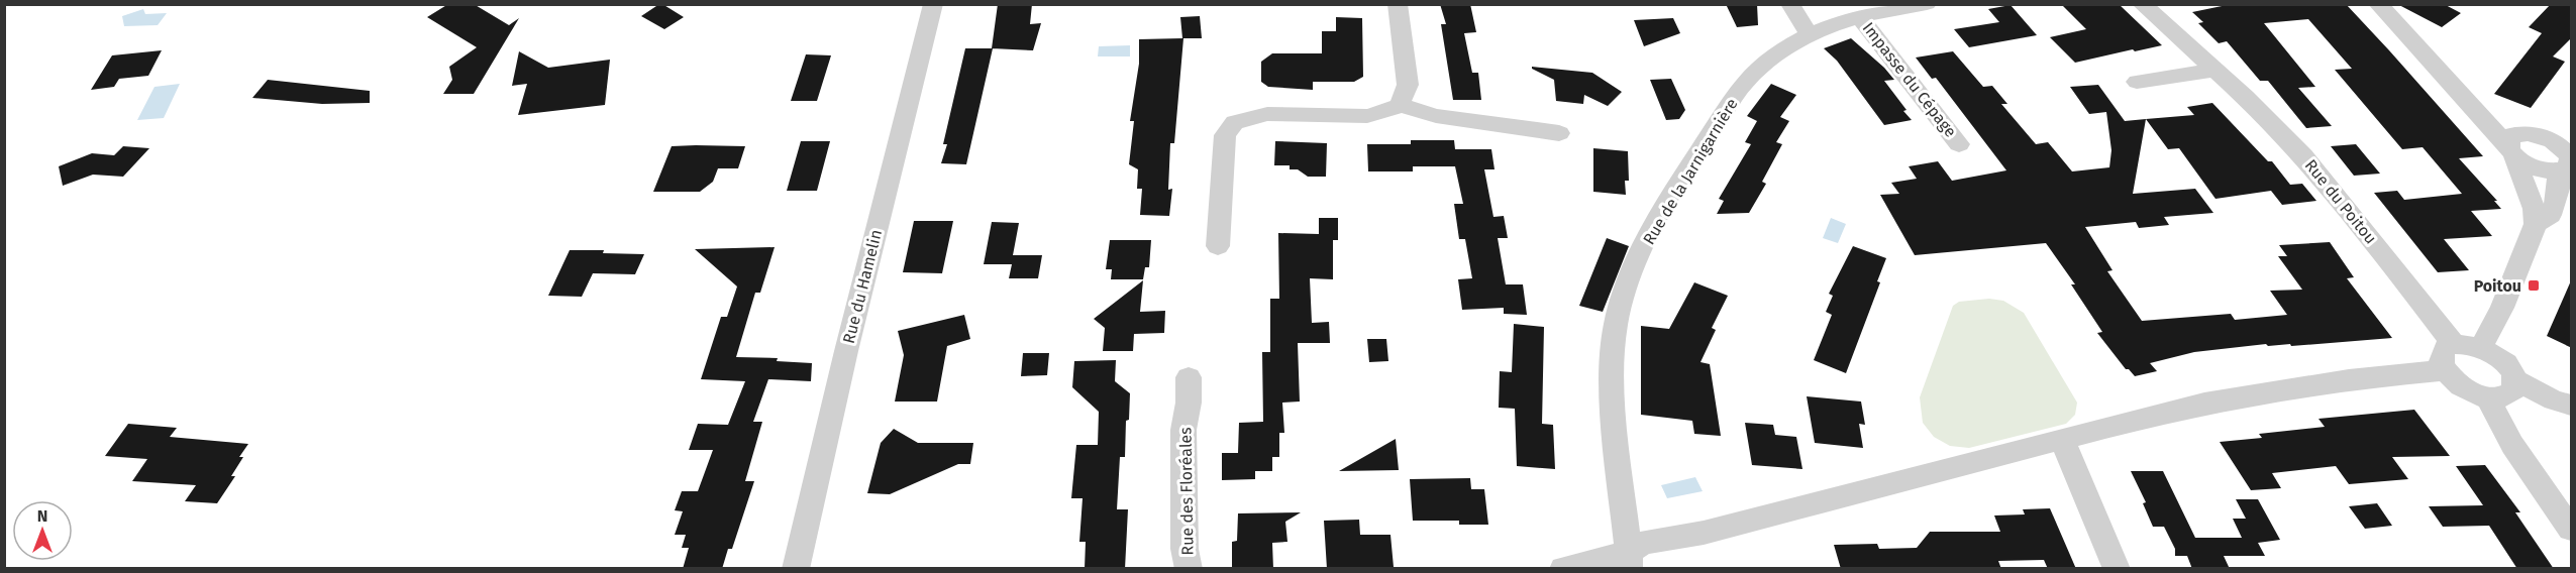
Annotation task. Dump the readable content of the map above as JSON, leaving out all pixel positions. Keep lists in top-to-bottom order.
{
  "streets": {
    "street": [
      "Impasse du Cépage",
      "Rue de la Jarnigarnière",
      "Rue du Poitou",
      "Rue du Hamelin",
      "Rue des Floréales"
    ]
  },
  "crossings": [
    ["Impasse du Cépage", "Rue de la Jarnigarnière"]
  ],
  "places": {
    "transit": ["Poitou"]
  },
  "north": "top"
}
